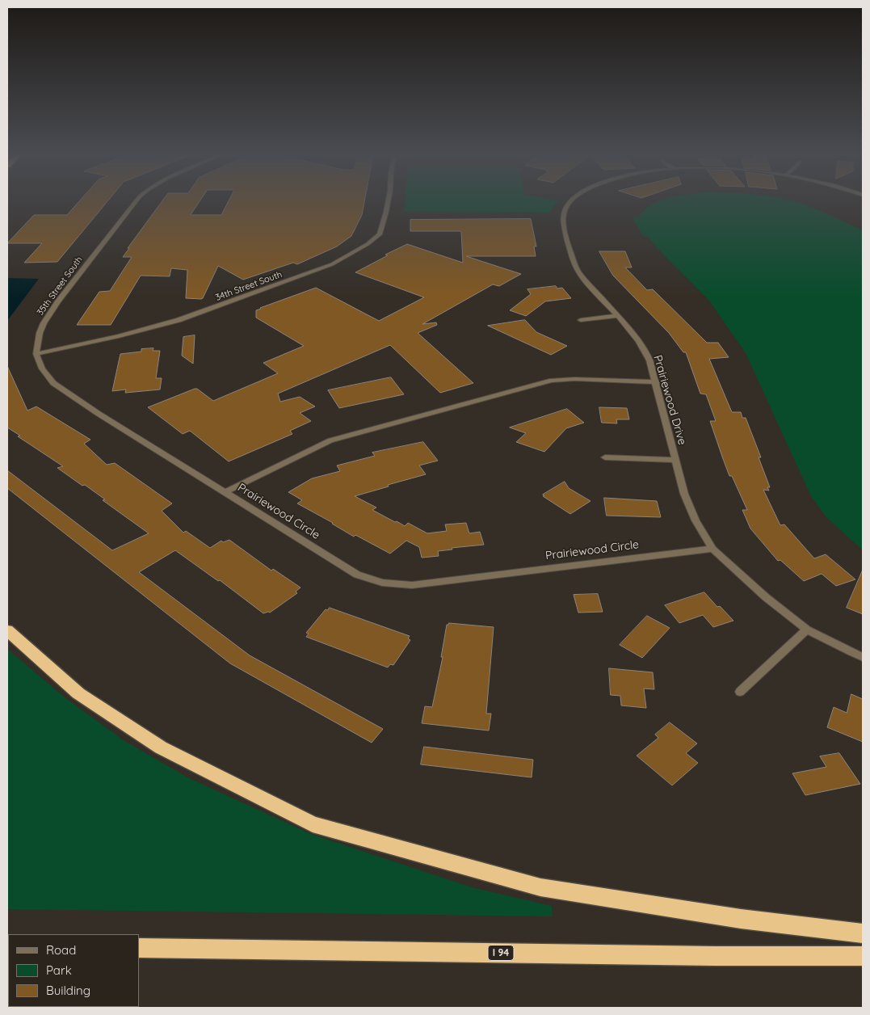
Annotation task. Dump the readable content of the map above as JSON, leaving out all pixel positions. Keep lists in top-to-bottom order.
{
  "streets": {
    "highway": ["I 94"],
    "street": [
      "35th Street South",
      "34th Street South",
      "Prairiewood Drive",
      "Prairiewood Circle"
    ]
  },
  "crossings": [
    ["35th Street South", "34th Street South"],
    ["Prairiewood Drive", "Prairiewood Circle"]
  ],
  "legend": ["Road", "Park", "Building"]
}
